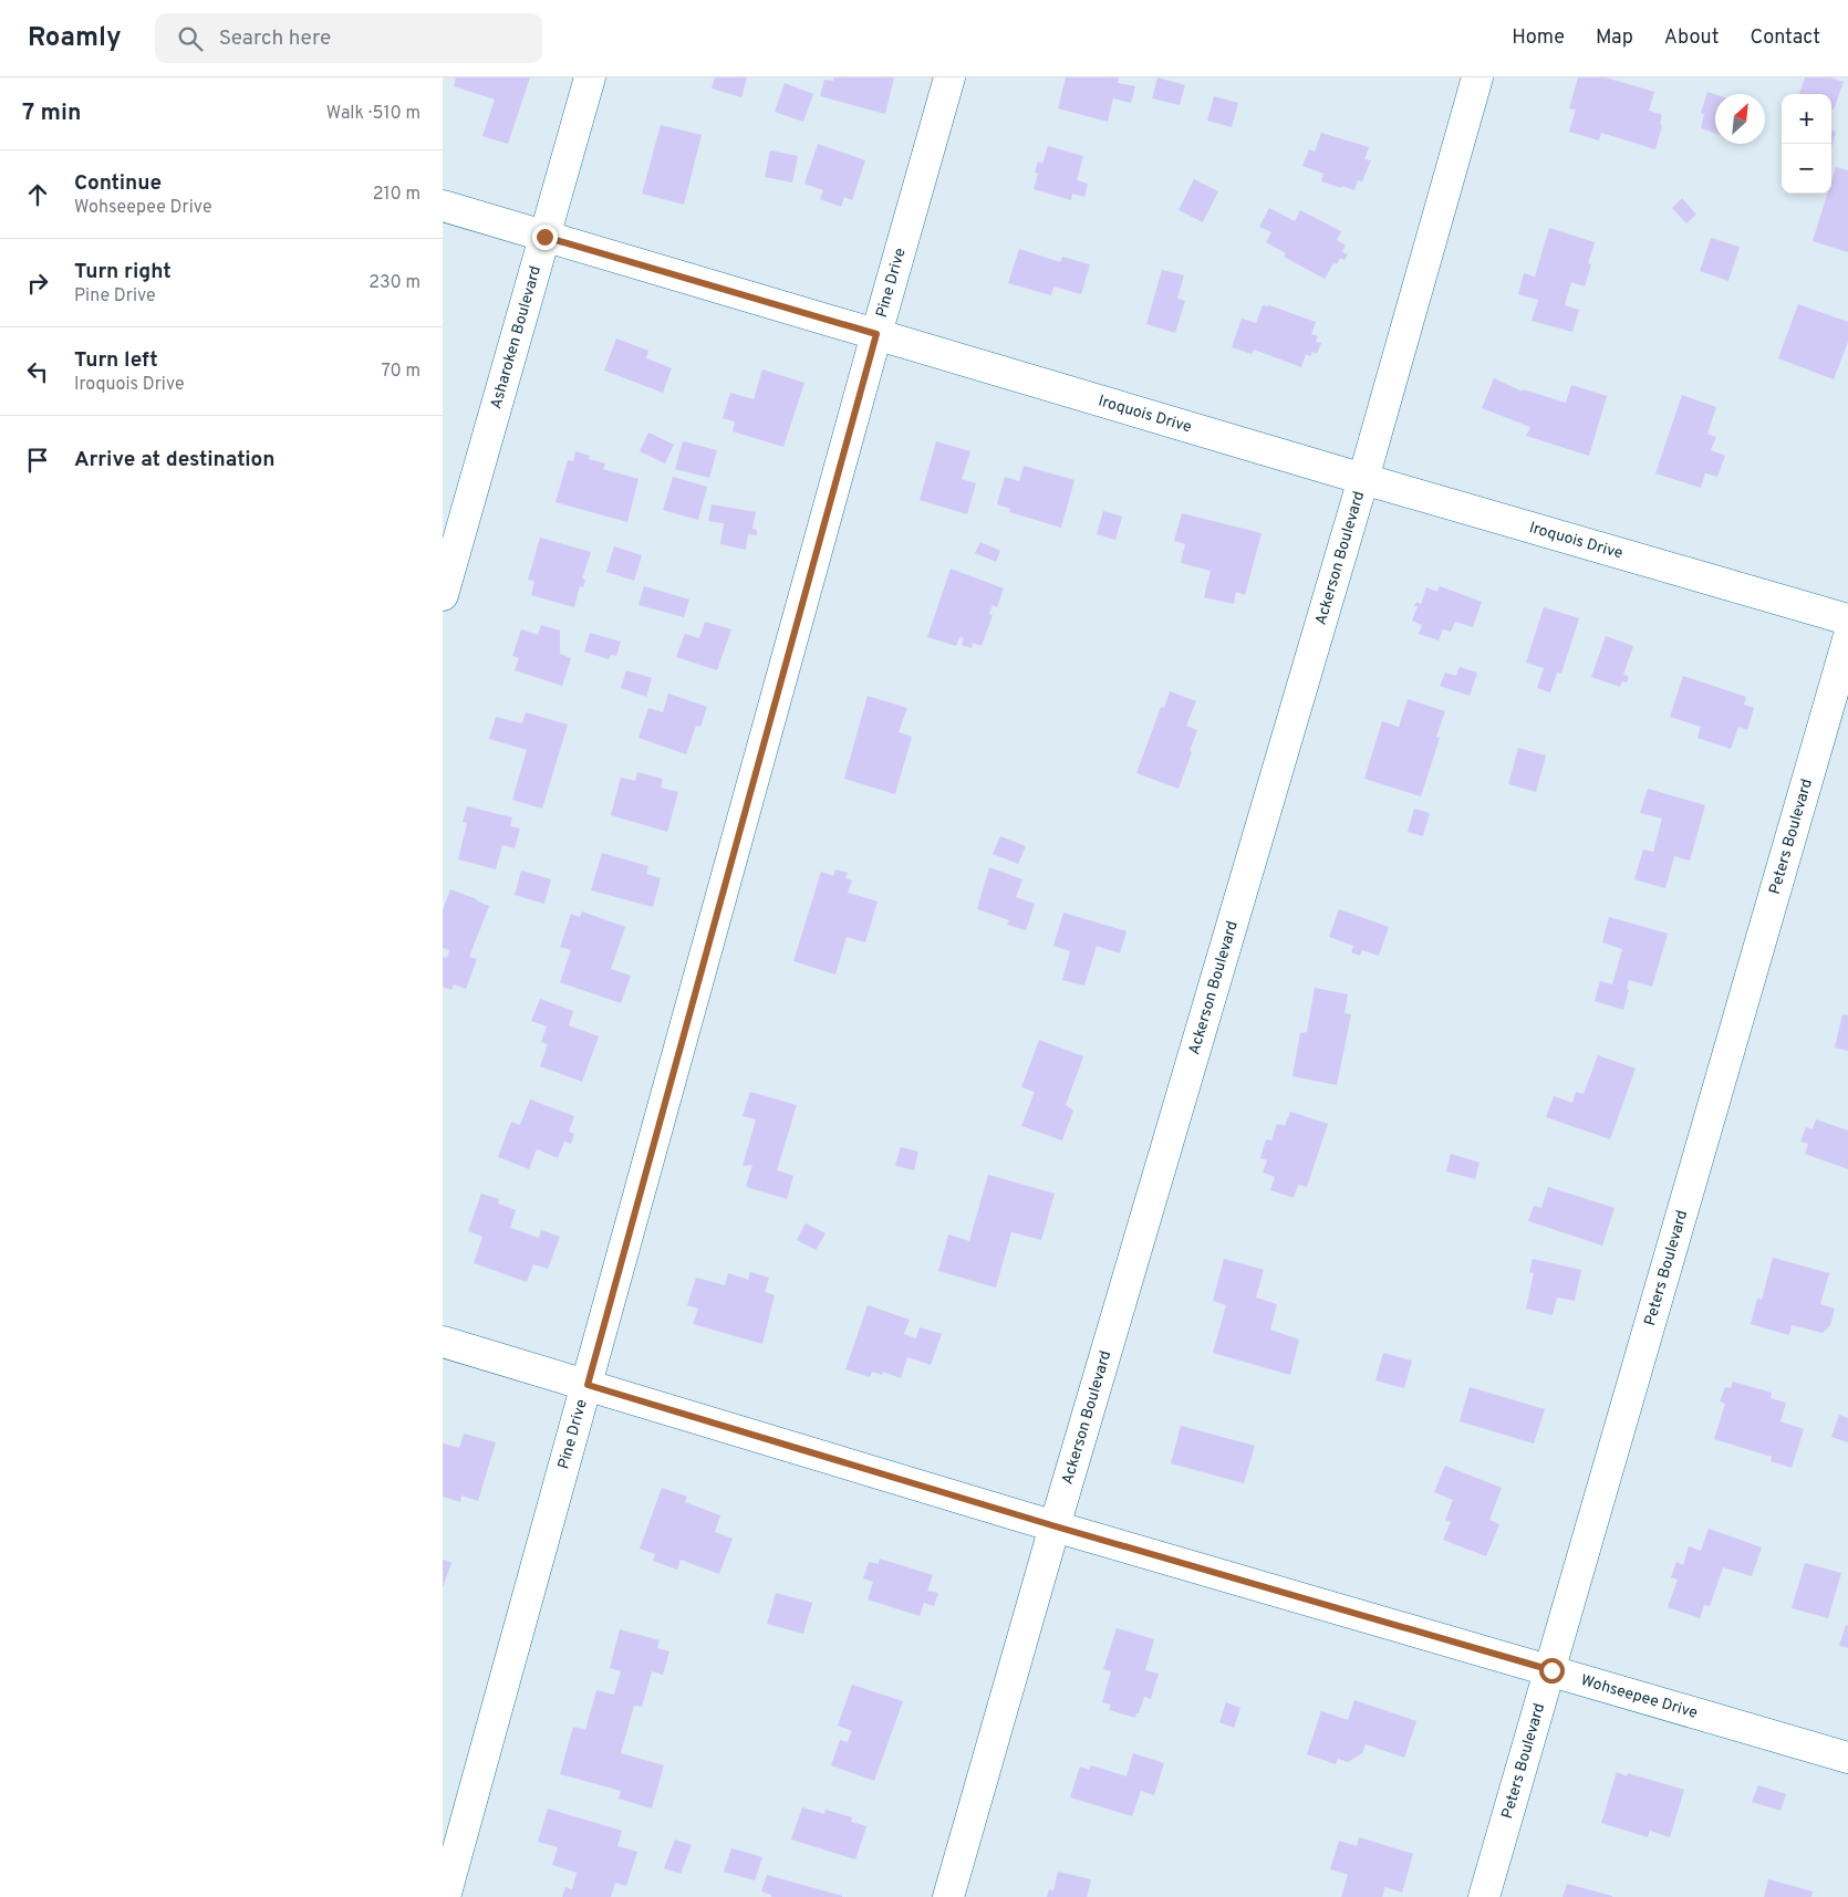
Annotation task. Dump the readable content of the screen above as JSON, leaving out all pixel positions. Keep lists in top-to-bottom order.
{
  "streets": {
    "street": [
      "Pine Drive",
      "Asharoken Boulevard",
      "Iroquois Drive",
      "Ackerson Boulevard",
      "Peters Boulevard",
      "Wohseepee Drive"
    ]
  },
  "crossings": [
    ["Pine Drive", "Iroquois Drive"],
    ["Pine Drive", "Wohseepee Drive"],
    ["Asharoken Boulevard", "Iroquois Drive"],
    ["Iroquois Drive", "Ackerson Boulevard"],
    ["Ackerson Boulevard", "Wohseepee Drive"],
    ["Peters Boulevard", "Wohseepee Drive"]
  ],
  "north": "top right",
  "page": {
    "header": "Roamly",
    "search": "Search here",
    "nav": [
      "Home",
      "Map",
      "About",
      "Contact"
    ],
    "heading": ["7 min", "Walk · 510 m"],
    "map_buttons": ["+", "−"],
    "list": [
      ["Continue", "Wohseepee Drive", "210 m"],
      ["Turn right", "Pine Drive", "230 m"],
      ["Turn left", "Iroquois Drive", "70 m"],
      "Arrive at destination"
    ]
  }
}
